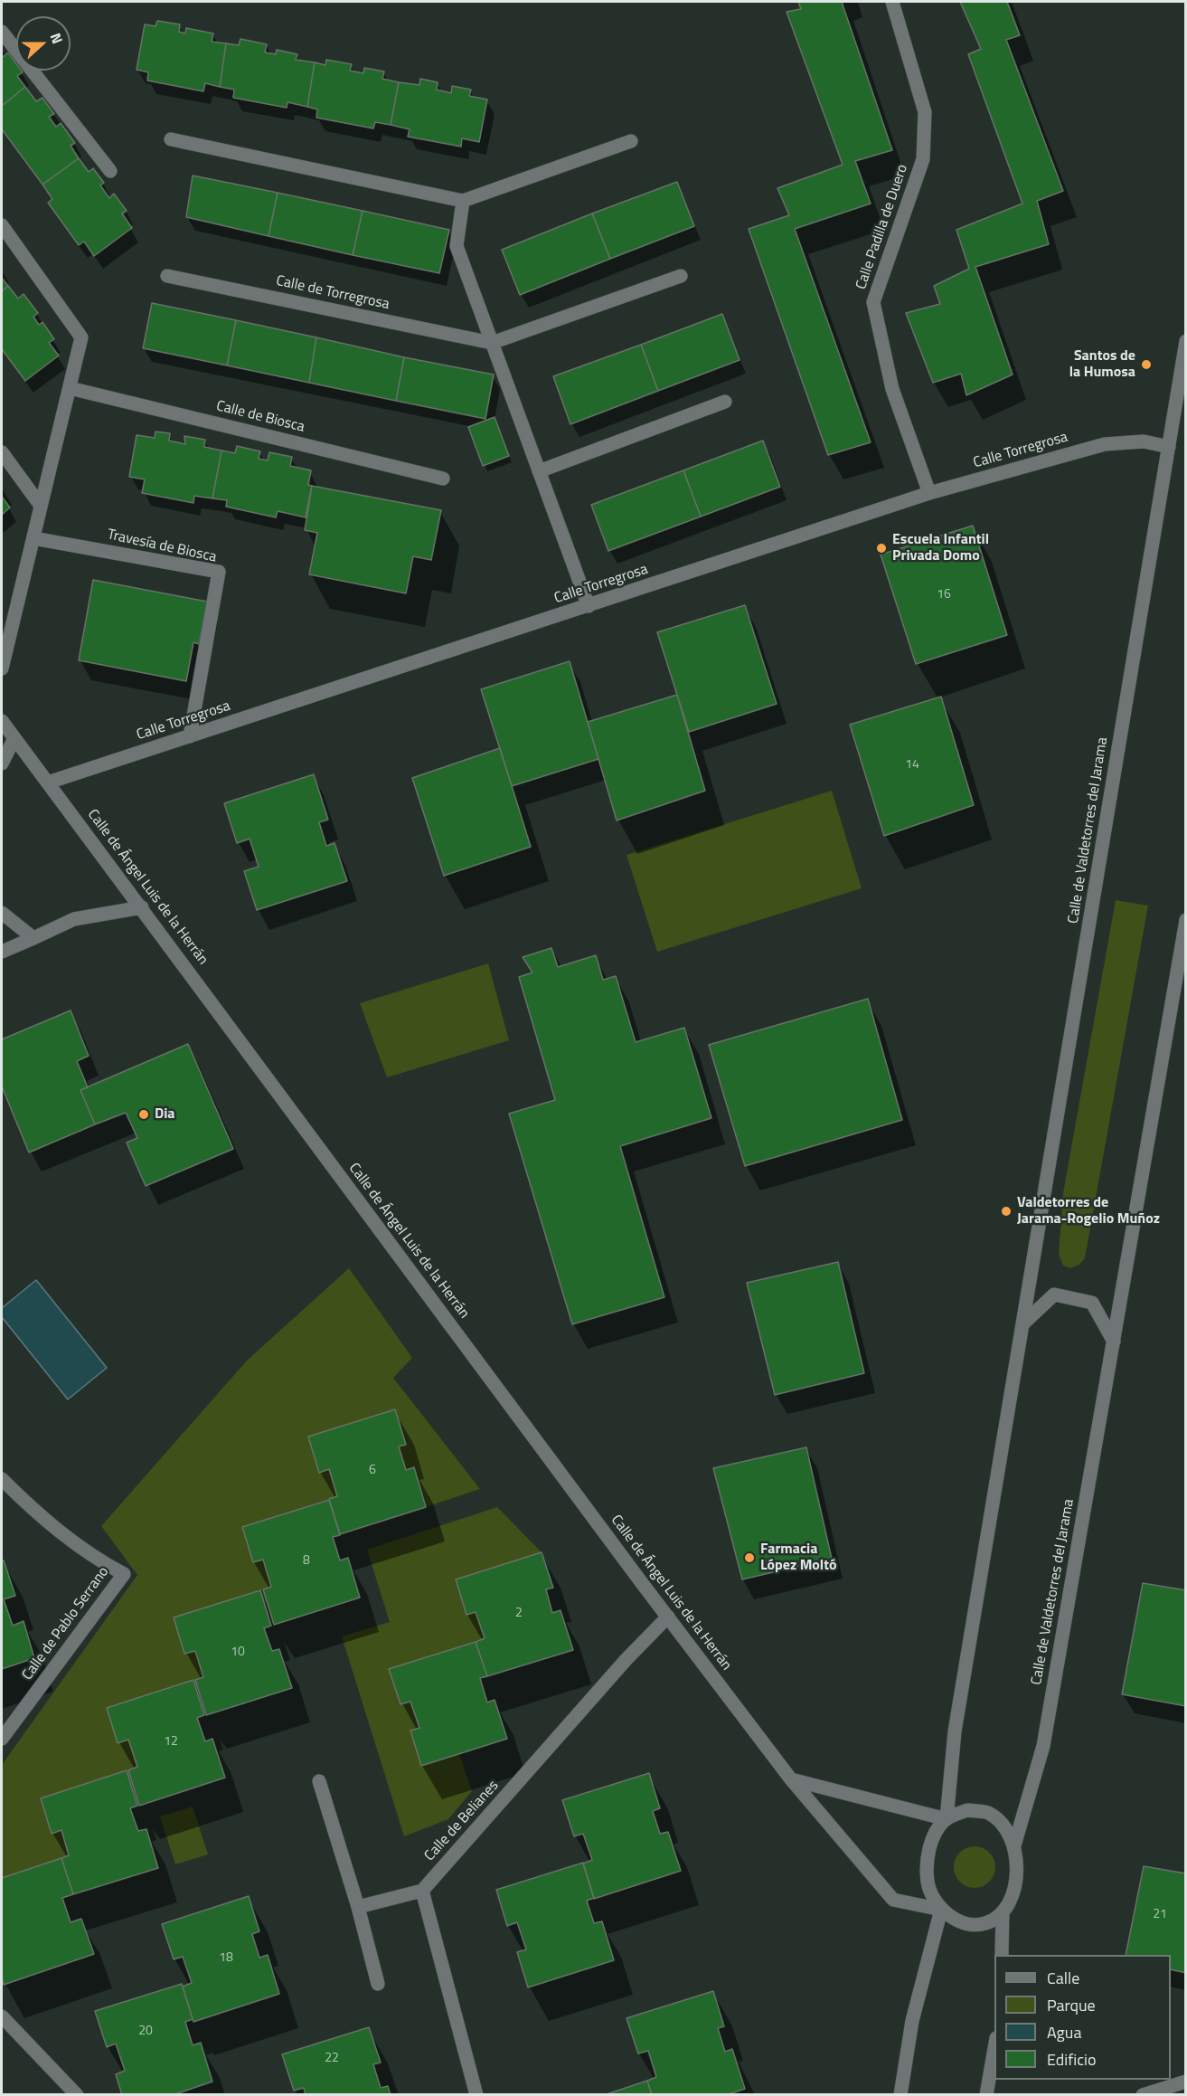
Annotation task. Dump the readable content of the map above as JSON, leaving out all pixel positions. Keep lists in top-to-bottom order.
{
  "streets": {
    "street": [
      "Calle Padilla de Duero",
      "Calle de Torregrosa",
      "Calle de Biosca",
      "Calle Torregrosa",
      "Travesía de Biosca",
      "Calle de Valdetorres del Jarama",
      "Calle de Ángel Luis de la Herrán",
      "Calle de Pablo Serrano",
      "Calle de Belianes"
    ]
  },
  "crossings": [
    ["Calle Padilla de Duero", "Calle Torregrosa"],
    ["Calle Torregrosa", "Travesía de Biosca"],
    ["Calle Torregrosa", "Calle de Valdetorres del Jarama"],
    ["Calle Torregrosa", "Calle de Ángel Luis de la Herrán"],
    ["Calle de Valdetorres del Jarama", "Calle de Ángel Luis de la Herrán"],
    ["Calle de Ángel Luis de la Herrán", "Calle de Belianes"]
  ],
  "places": [
    "Santos de la Humosa",
    "Escuela Infantil Privada Domo",
    "Dia",
    "Valdetorres de Jarama-Rogelio Muñoz",
    "Farmacia López Moltó"
  ],
  "house_numbers": [
    "16",
    "14",
    "6",
    "8",
    "2",
    "10",
    "12",
    "21",
    "18",
    "20",
    "22"
  ],
  "legend": [
    "Calle",
    "Parque",
    "Agua",
    "Edificio"
  ],
  "north": "right"
}
